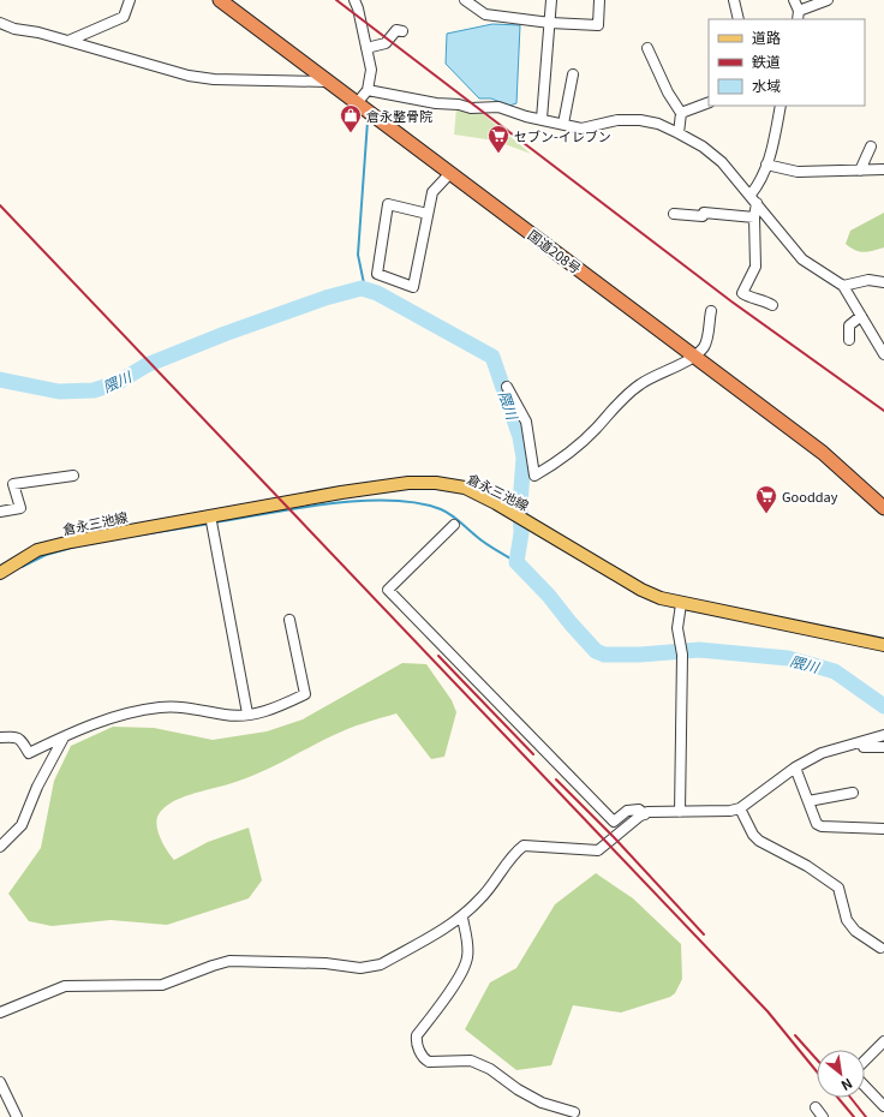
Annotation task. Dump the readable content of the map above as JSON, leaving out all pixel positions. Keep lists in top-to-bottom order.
{
  "streets": {
    "highway": ["国道208号"],
    "main road": ["倉永三池線"]
  },
  "water": ["隈川"],
  "places": {
    "shop": ["倉永整骨院"],
    "supermarket": ["セブン-イレブン", "Goodday"]
  },
  "legend": ["道路", "鉄道", "水域"],
  "north": "bottom right"
}
